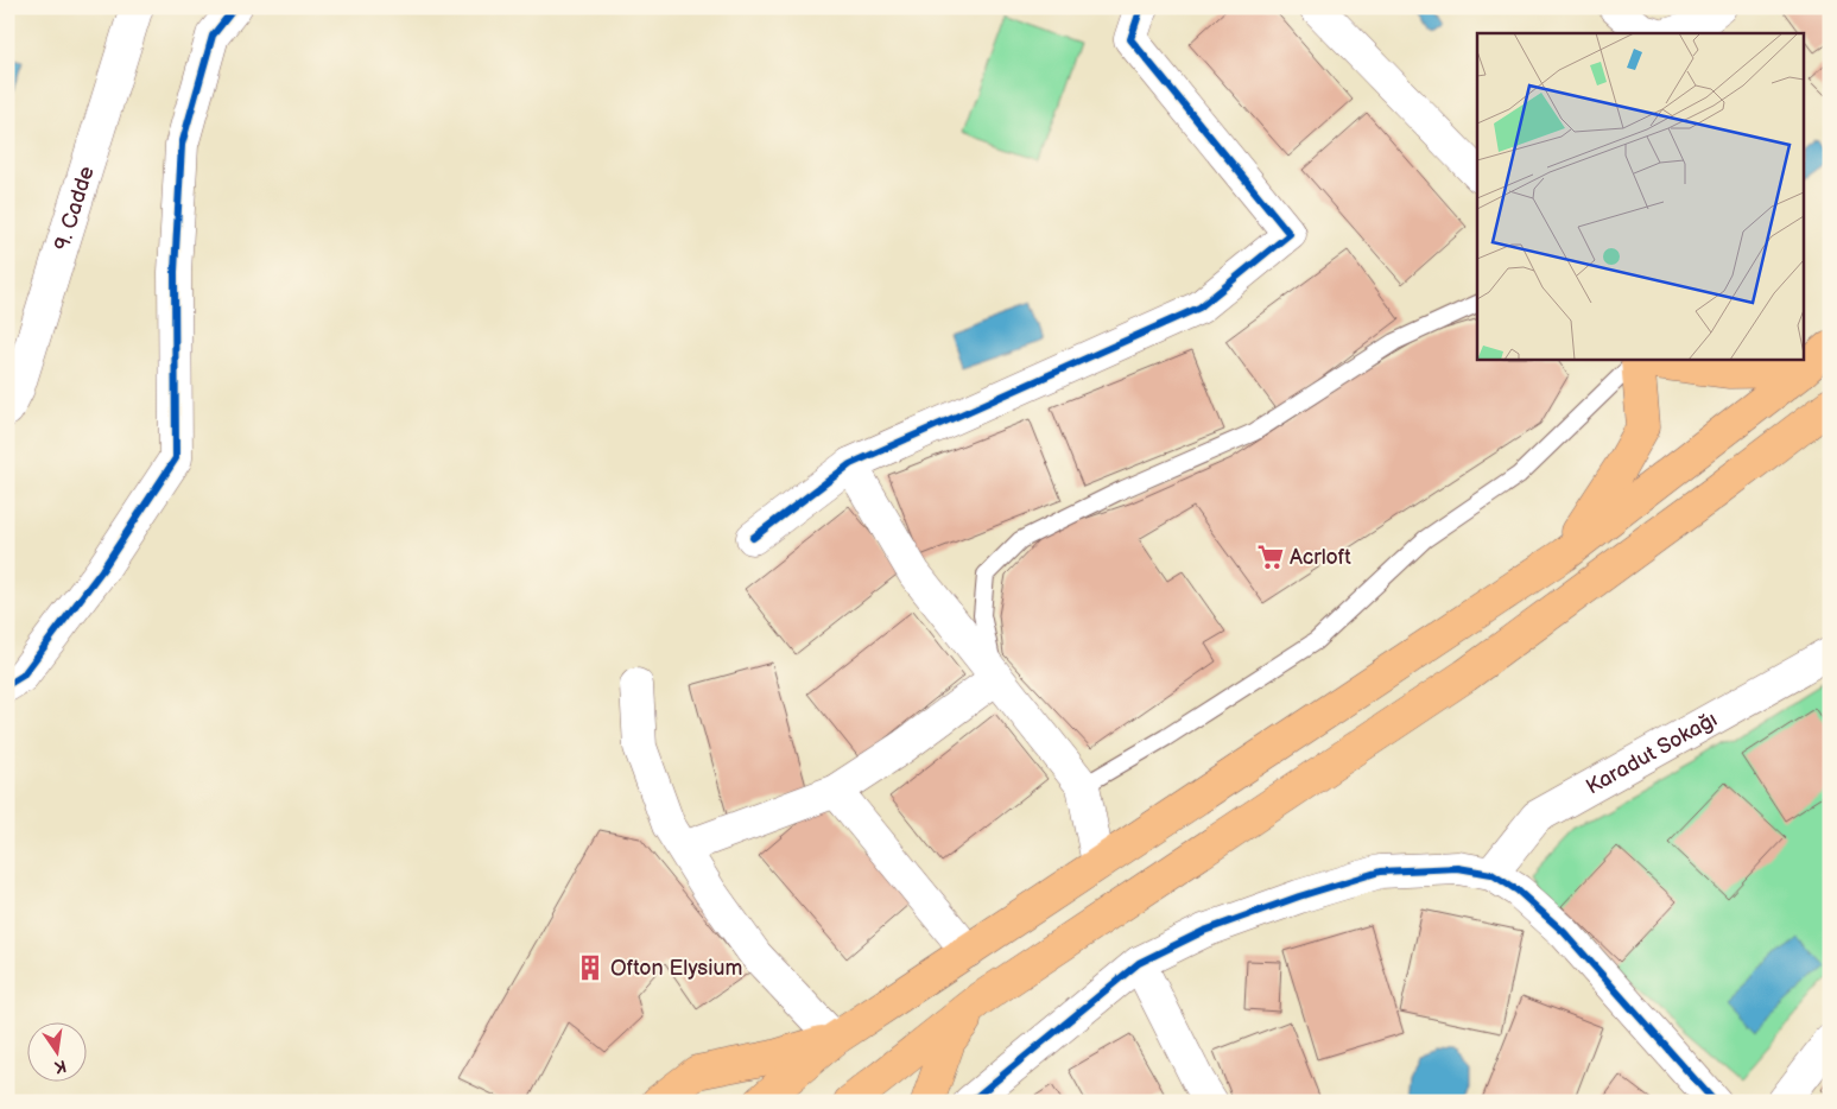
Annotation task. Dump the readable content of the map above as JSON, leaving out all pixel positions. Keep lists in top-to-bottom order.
{
  "streets": {
    "street": ["9. Cadde", "Karadut Sokağı"]
  },
  "places": {
    "supermarket": ["Acrloft"],
    "building": ["Ofton Elysium"]
  },
  "north": "bottom"
}
